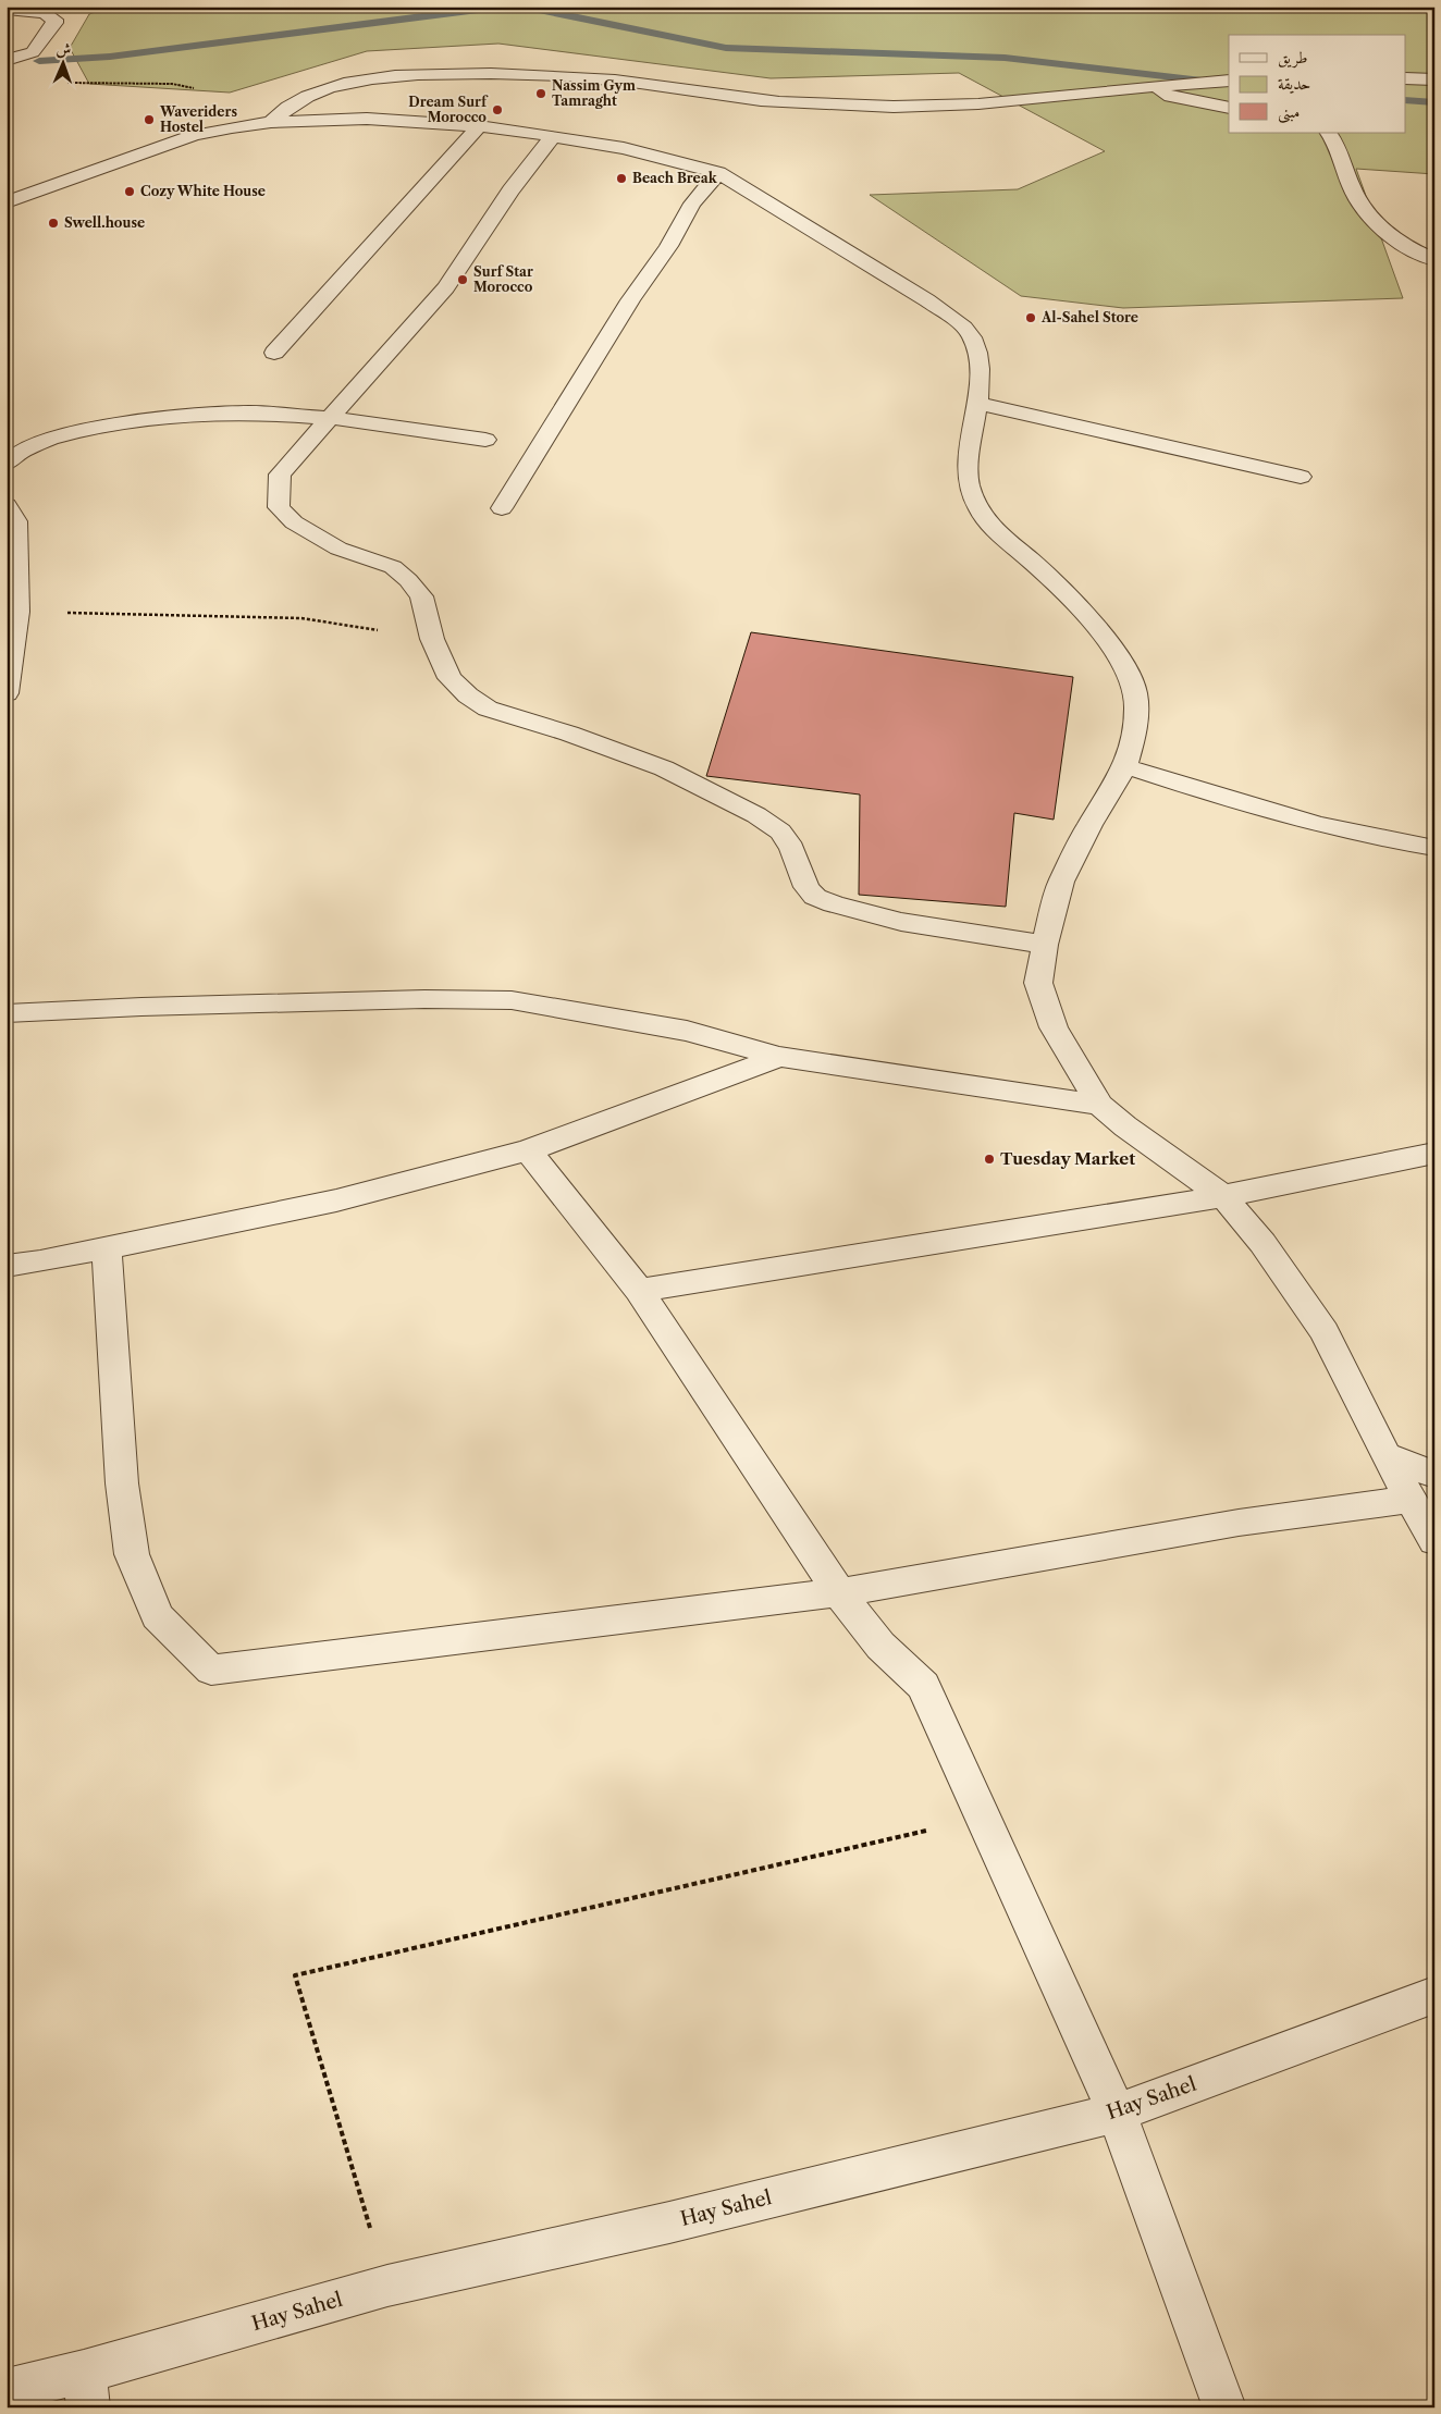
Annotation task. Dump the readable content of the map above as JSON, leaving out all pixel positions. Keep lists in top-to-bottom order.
{
  "streets": {
    "street": ["Hay Sahel"]
  },
  "places": [
    "Nassim Gym Tamraght",
    "Dream Surf Morocco",
    "Waveriders Hostel",
    "Beach Break",
    "Cozy White House",
    "Swell.house",
    "Surf Star Morocco",
    "Al-Sahel Store",
    "Tuesday Market"
  ],
  "legend": ["طريق", "حديقة", "مبنى"],
  "north": "top"
}
